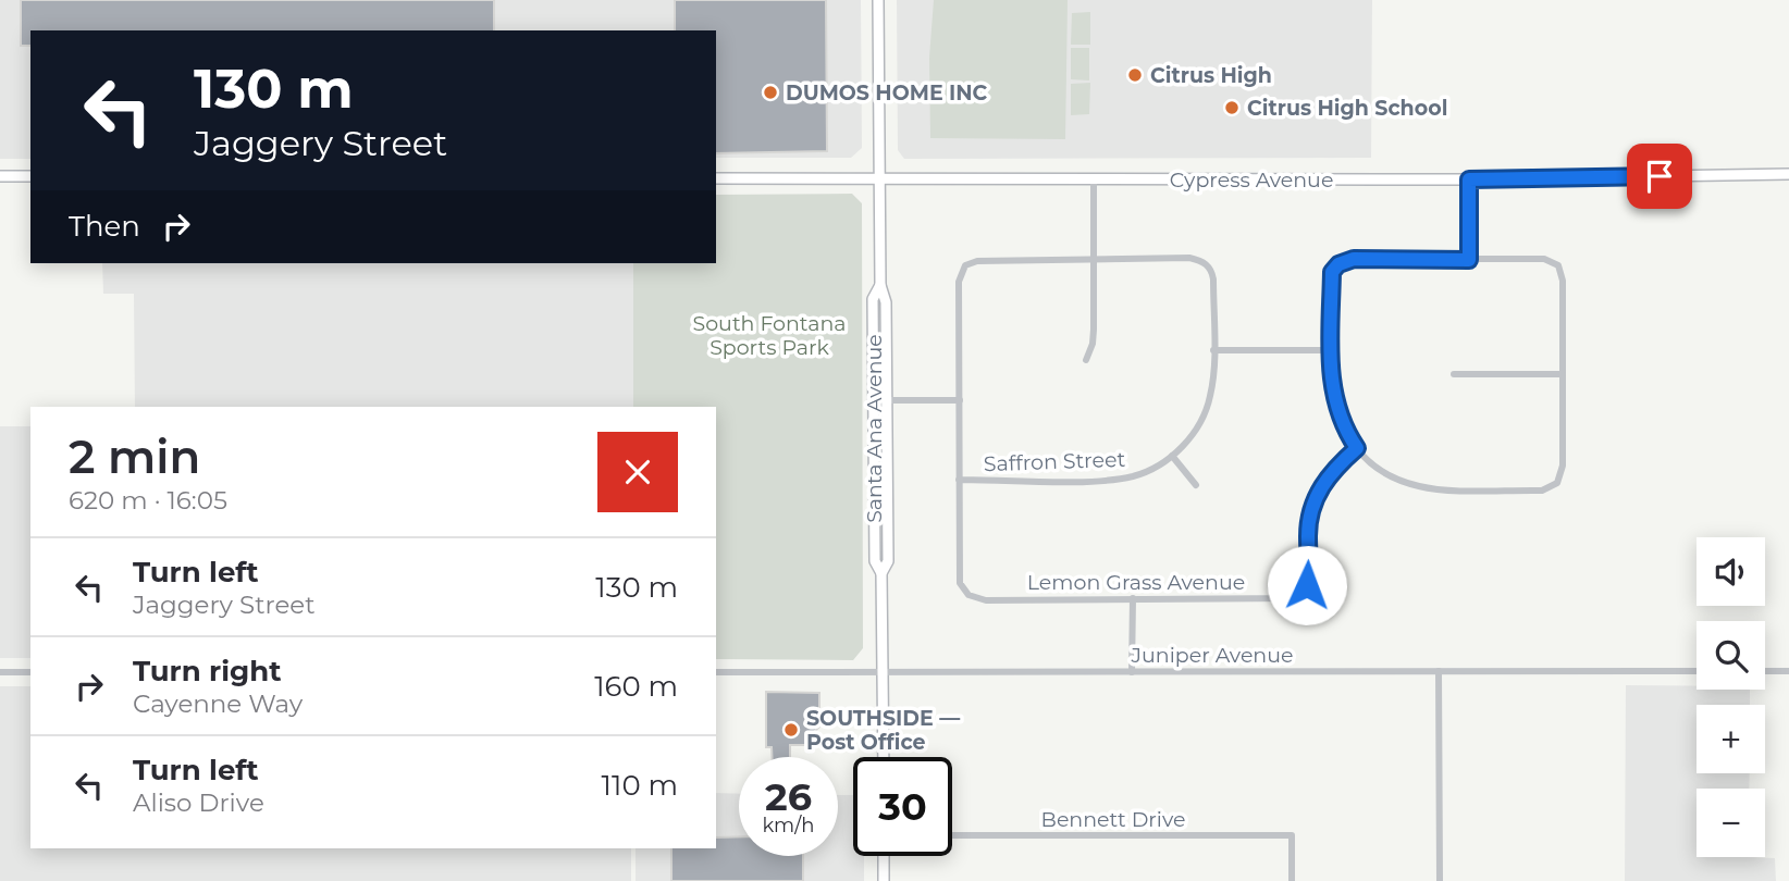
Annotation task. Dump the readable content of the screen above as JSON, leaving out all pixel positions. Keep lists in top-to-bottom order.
{
  "streets": {
    "street": [
      "Cypress Avenue",
      "Santa Ana Avenue",
      "Saffron Street",
      "Lemon Grass Avenue",
      "Juniper Avenue",
      "Bennett Drive"
    ]
  },
  "crossings": [
    ["Cypress Avenue", "Santa Ana Avenue"],
    ["Santa Ana Avenue", "Juniper Avenue"],
    ["Saffron Street", "Lemon Grass Avenue"]
  ],
  "parks": ["South Fontana Sports Park"],
  "places": [
    "Citrus High",
    "DUMOS HOME INC",
    "Citrus High School",
    "SOUTHSIDE — Post Office"
  ],
  "page": {
    "turn": ["130 m", "Jaggery Street"],
    "then": "Then",
    "heading": ["2 min", "620 m · 16:05"],
    "list": [
      {
        "name": "Turn left",
        "note": "Jaggery Street",
        "value": "130 m"
      },
      {
        "name": "Turn right",
        "note": "Cayenne Way",
        "value": "160 m"
      },
      {
        "name": "Turn left",
        "note": "Aliso Drive",
        "value": "110 m"
      }
    ],
    "map_buttons": ["+", "−"],
    "speed": "26 km/h",
    "limit": "30"
  }
}
